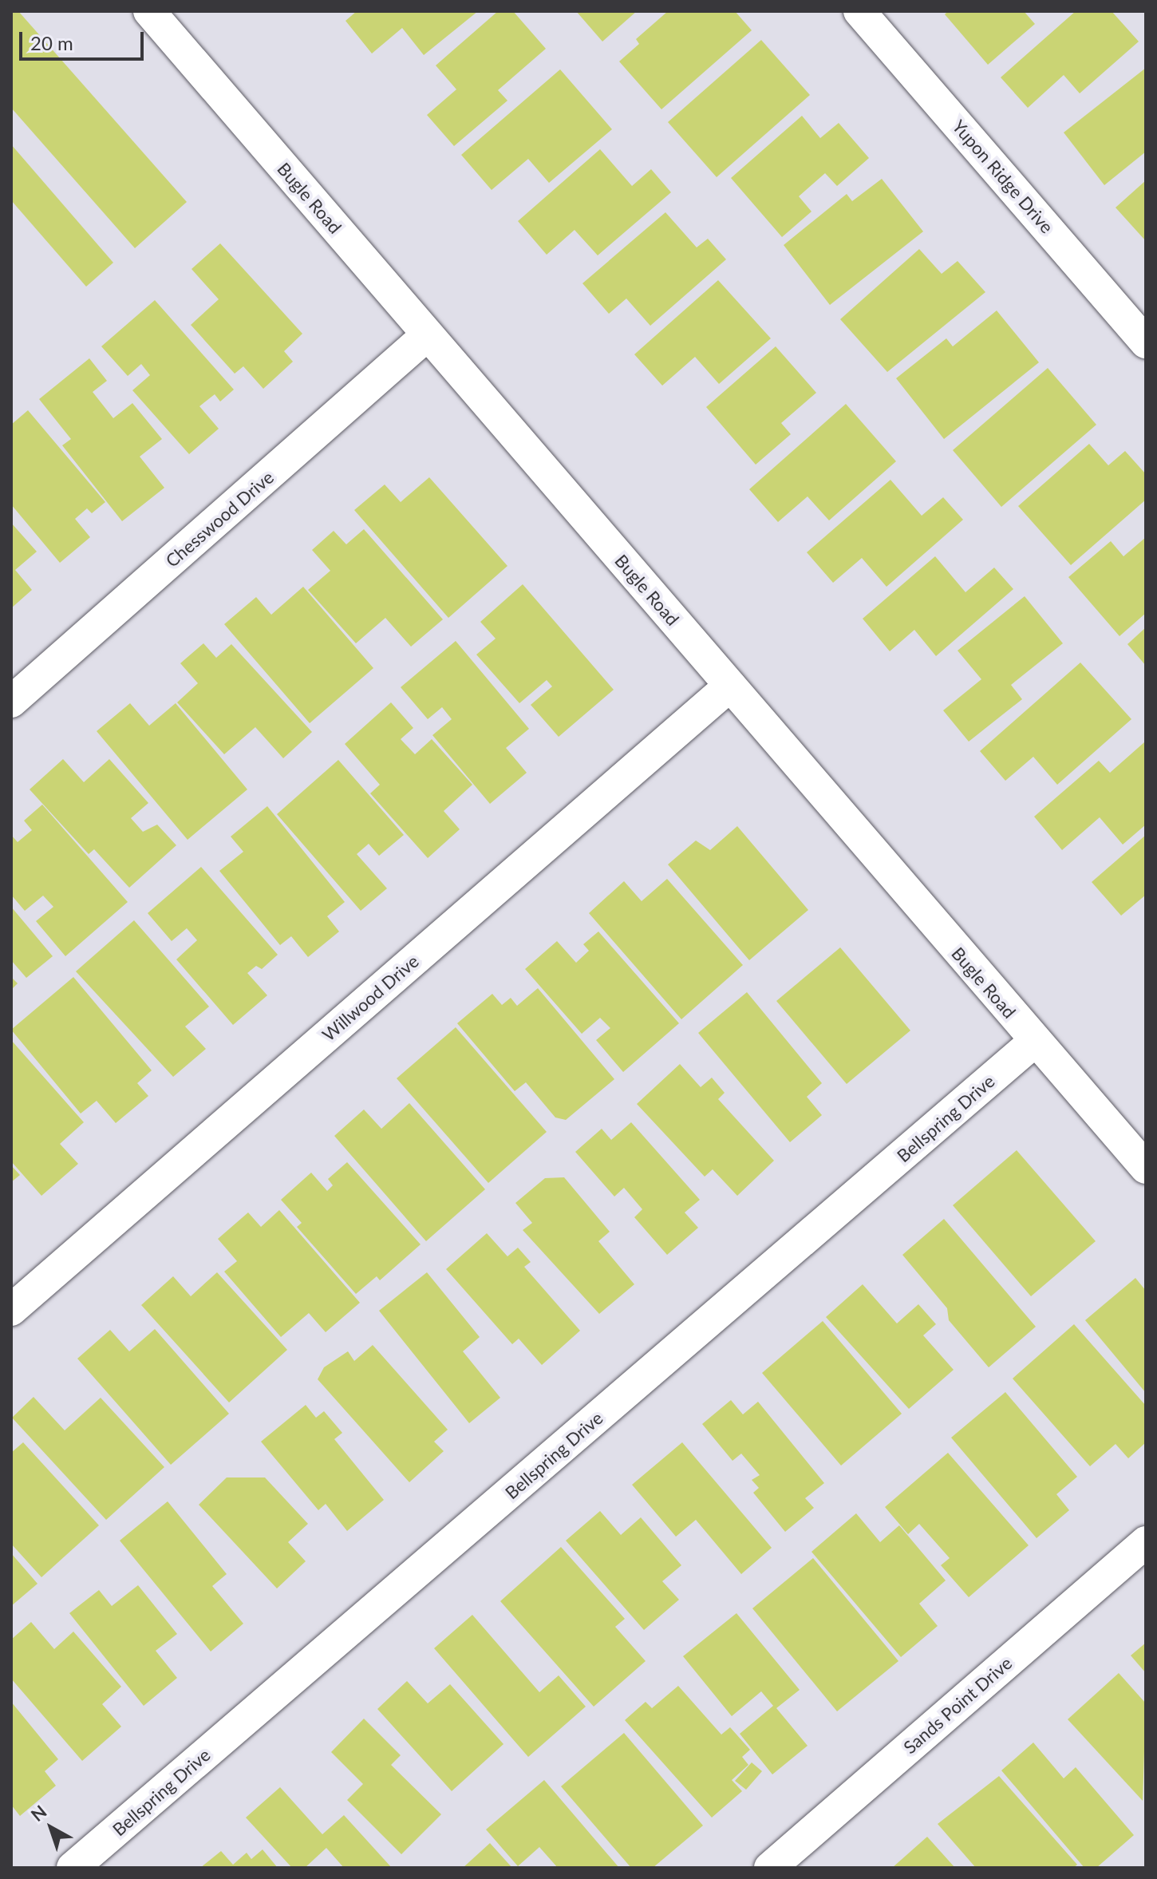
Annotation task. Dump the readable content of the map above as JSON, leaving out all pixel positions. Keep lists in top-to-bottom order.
{
  "streets": {
    "street": [
      "Yupon Ridge Drive",
      "Bugle Road",
      "Chesswood Drive",
      "Willwood Drive",
      "Bellspring Drive",
      "Sands Point Drive"
    ]
  },
  "crossings": [
    ["Bugle Road", "Chesswood Drive"],
    ["Bugle Road", "Willwood Drive"],
    ["Bugle Road", "Bellspring Drive"]
  ],
  "scale_bar": "20 m",
  "north": "top left"
}
